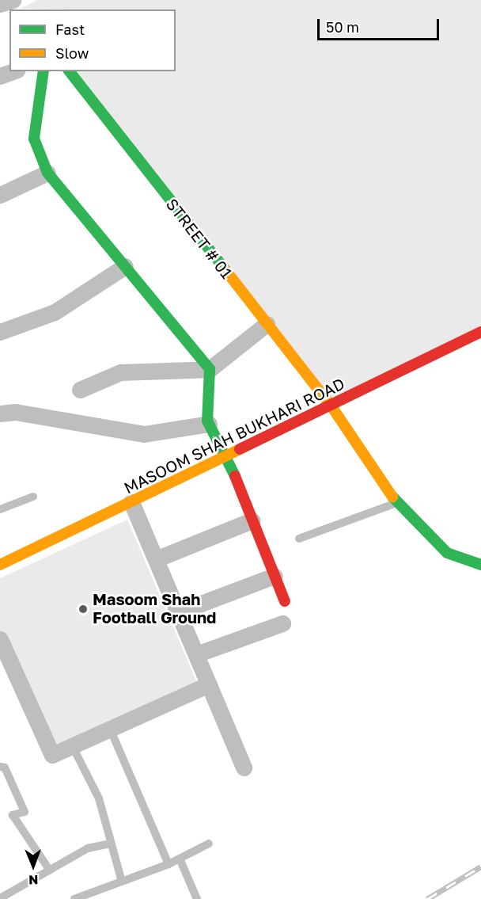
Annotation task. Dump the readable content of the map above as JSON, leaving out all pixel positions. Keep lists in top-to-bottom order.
{
  "streets": {
    "street": ["STREET # 01", "MASOOM SHAH BUKHARI ROAD"]
  },
  "crossings": [
    ["STREET # 01", "MASOOM SHAH BUKHARI ROAD"]
  ],
  "places": ["Masoom Shah Football Ground"],
  "legend": ["Fast", "Slow"],
  "scale_bar": "50 m",
  "north": "bottom"
}
